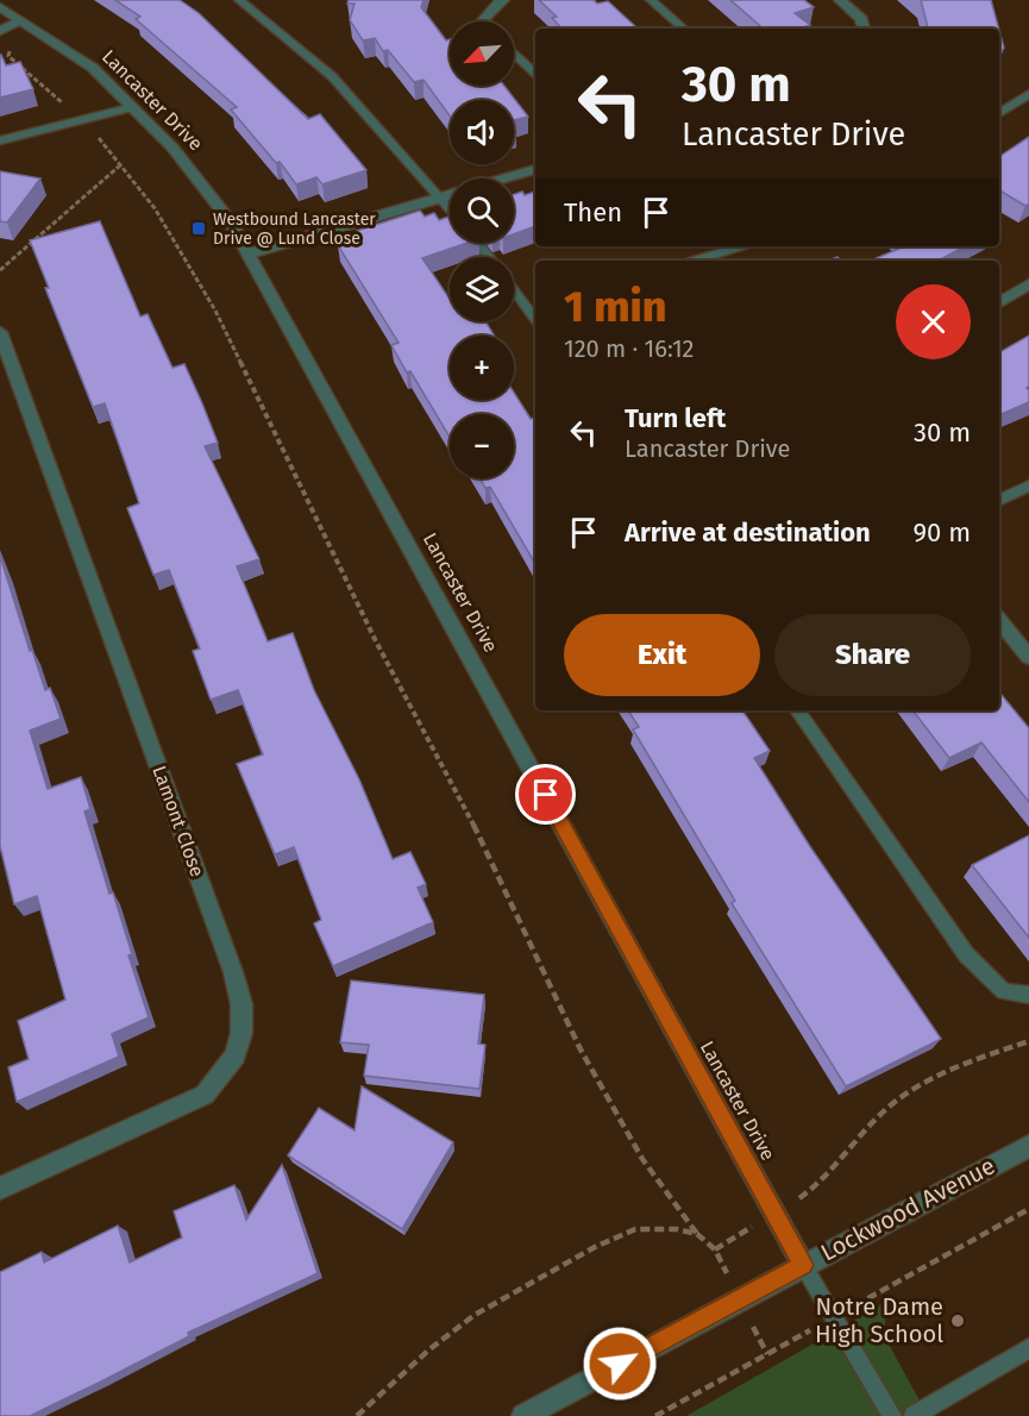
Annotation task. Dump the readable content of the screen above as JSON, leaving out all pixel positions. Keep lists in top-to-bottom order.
{
  "streets": {
    "street": ["Lancaster Drive", "Lamont Close", "Lockwood Avenue"]
  },
  "crossings": [
    ["Lancaster Drive", "Lockwood Avenue"]
  ],
  "places": {
    "transit": ["Westbound Lancaster Drive @ Lund Close"],
    "other": ["Notre Dame High School"]
  },
  "north": "bottom left",
  "page": {
    "map_buttons": ["+", "−"],
    "turn": ["30 m", "Lancaster Drive"],
    "then": "Then",
    "heading": ["1 min", "120 m · 16:12"],
    "list": [
      {
        "name": "Turn left",
        "note": "Lancaster Drive",
        "value": "30 m"
      },
      {
        "name": "Arrive at destination",
        "value": "90 m"
      }
    ],
    "buttons": ["Exit", "Share"]
  }
}
